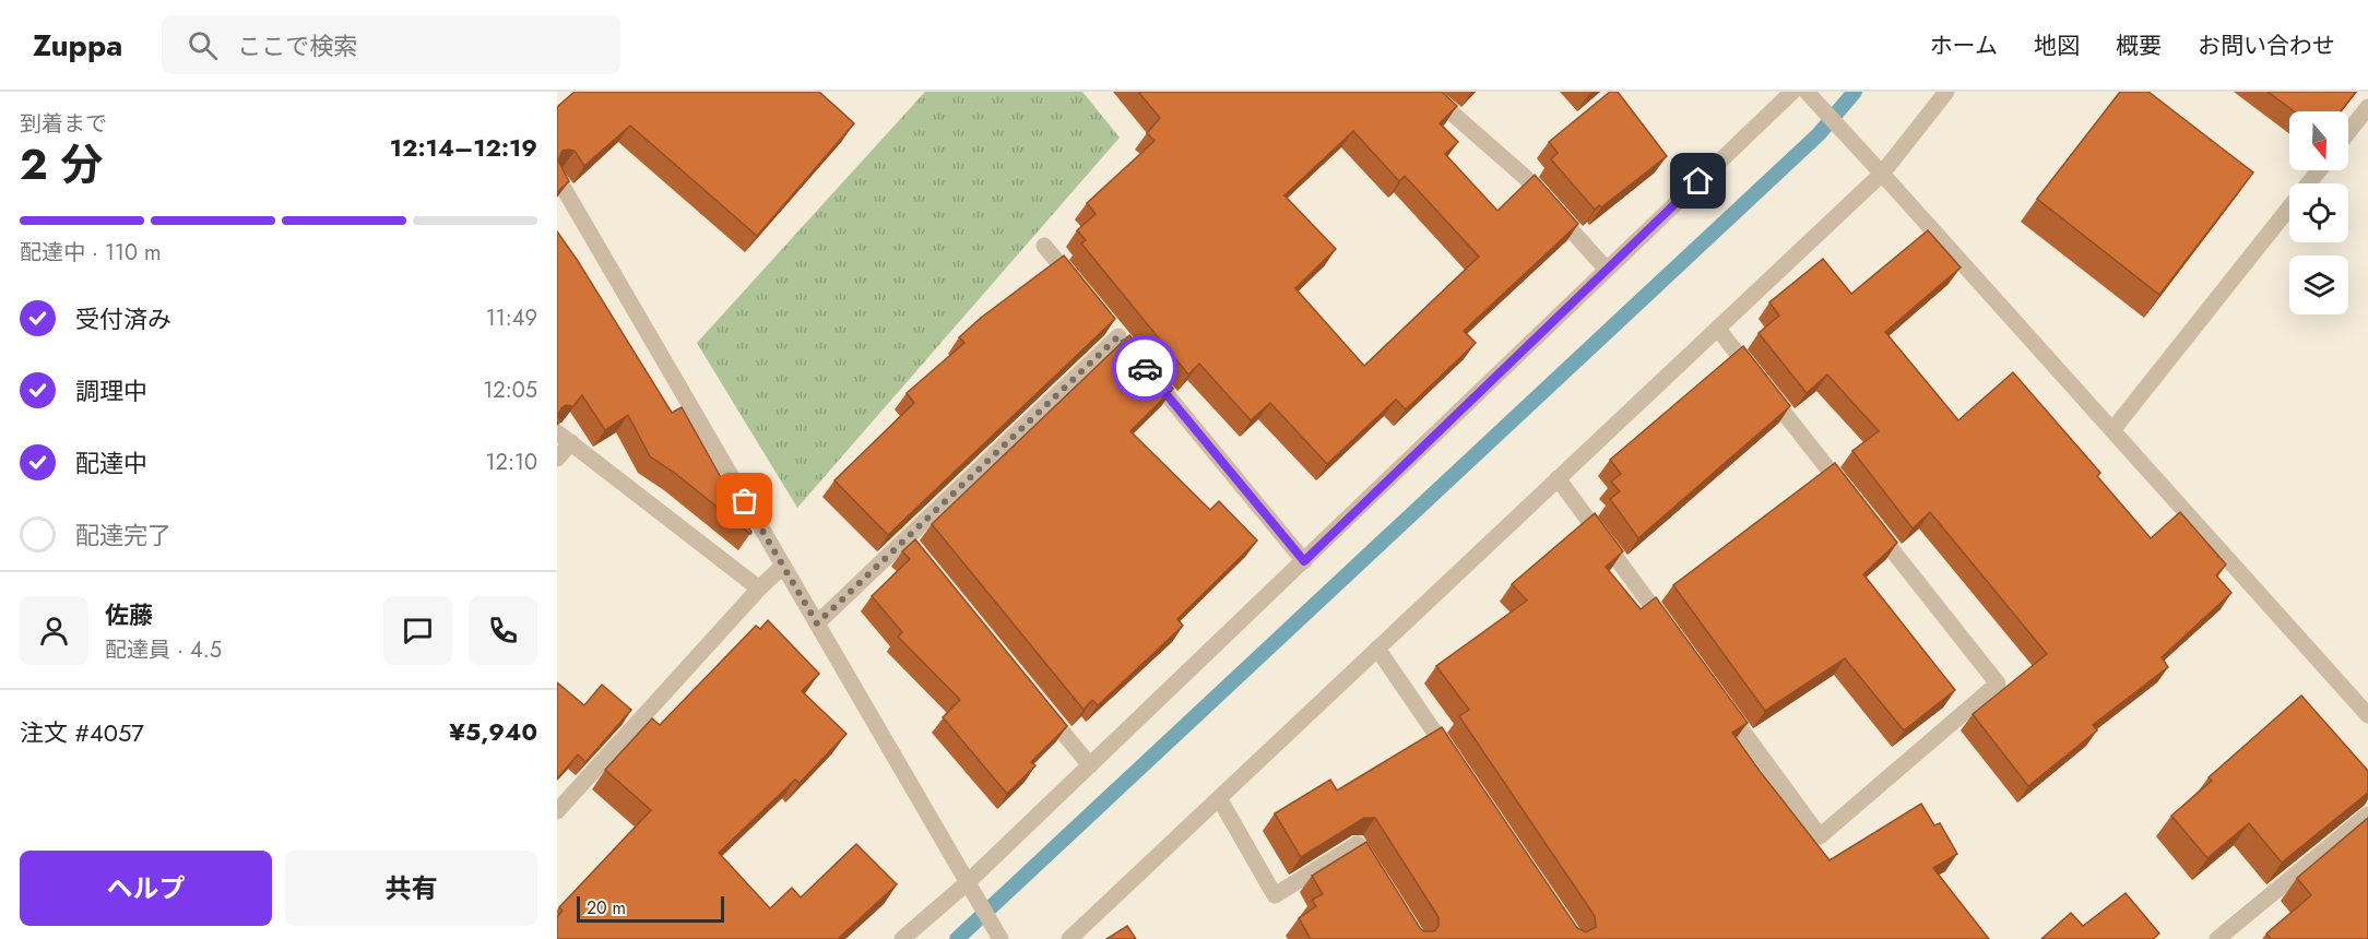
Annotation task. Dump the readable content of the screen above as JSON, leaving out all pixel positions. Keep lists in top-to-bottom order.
{
  "scale_bar": "20 m",
  "north": "bottom",
  "page": {
    "header": "Zuppa",
    "search": "ここで検索",
    "nav": [
      "ホーム",
      "地図",
      "概要",
      "お問い合わせ"
    ],
    "heading": ["2 分", "到着まで", "12:14–12:19"],
    "panel": [
      "佐藤",
      "配達員 · 4.5",
      "注文 #4057",
      "¥5,940"
    ],
    "bar": "配達中 · 110 m",
    "list": [
      ["受付済み", "11:49"],
      ["調理中", "12:05"],
      ["配達中", "12:10"],
      "配達完了"
    ],
    "buttons": ["ヘルプ", "共有"],
    "scale": "20 m"
  }
}
